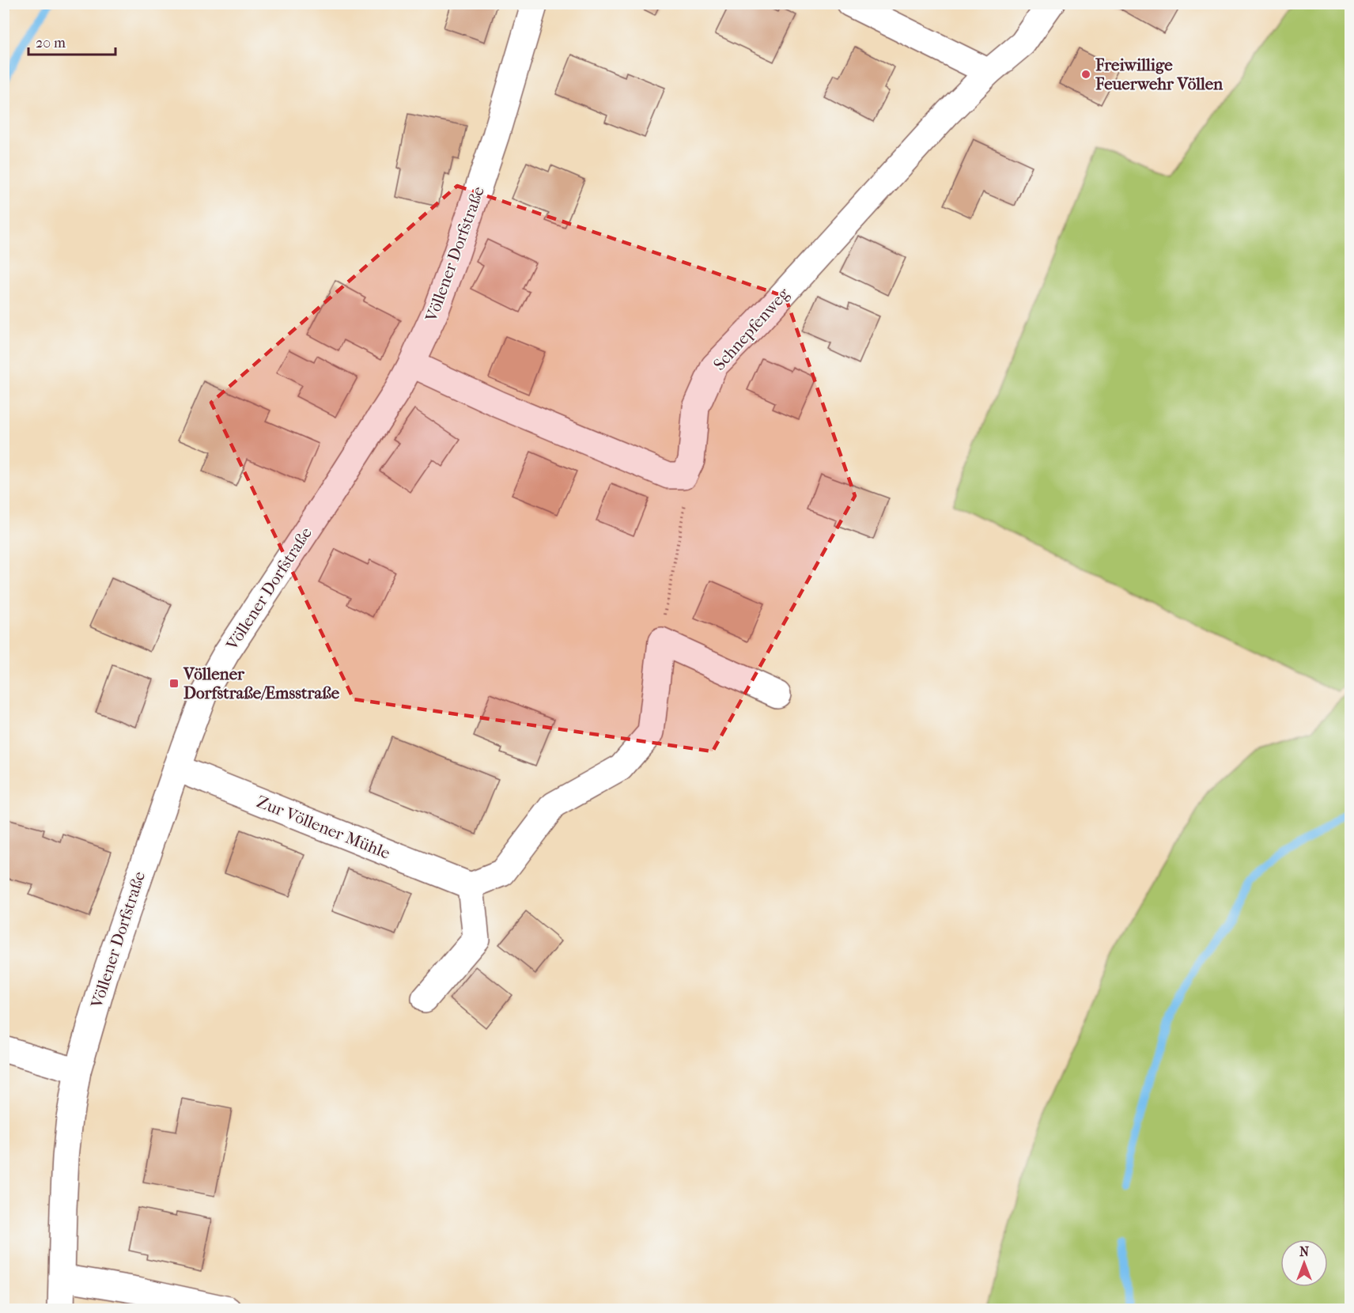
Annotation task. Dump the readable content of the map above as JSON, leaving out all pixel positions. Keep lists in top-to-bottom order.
{
  "streets": {
    "street": ["Völlener Dorfstraße", "Schnepfenweg", "Zur Völlener Mühle"]
  },
  "crossings": [
    ["Völlener Dorfstraße", "Zur Völlener Mühle"]
  ],
  "places": {
    "other": ["Freiwillige Feuerwehr Völlen"],
    "transit": ["Völlener Dorfstraße/Emsstraße"]
  },
  "scale_bar": "20 m",
  "north": "top"
}
